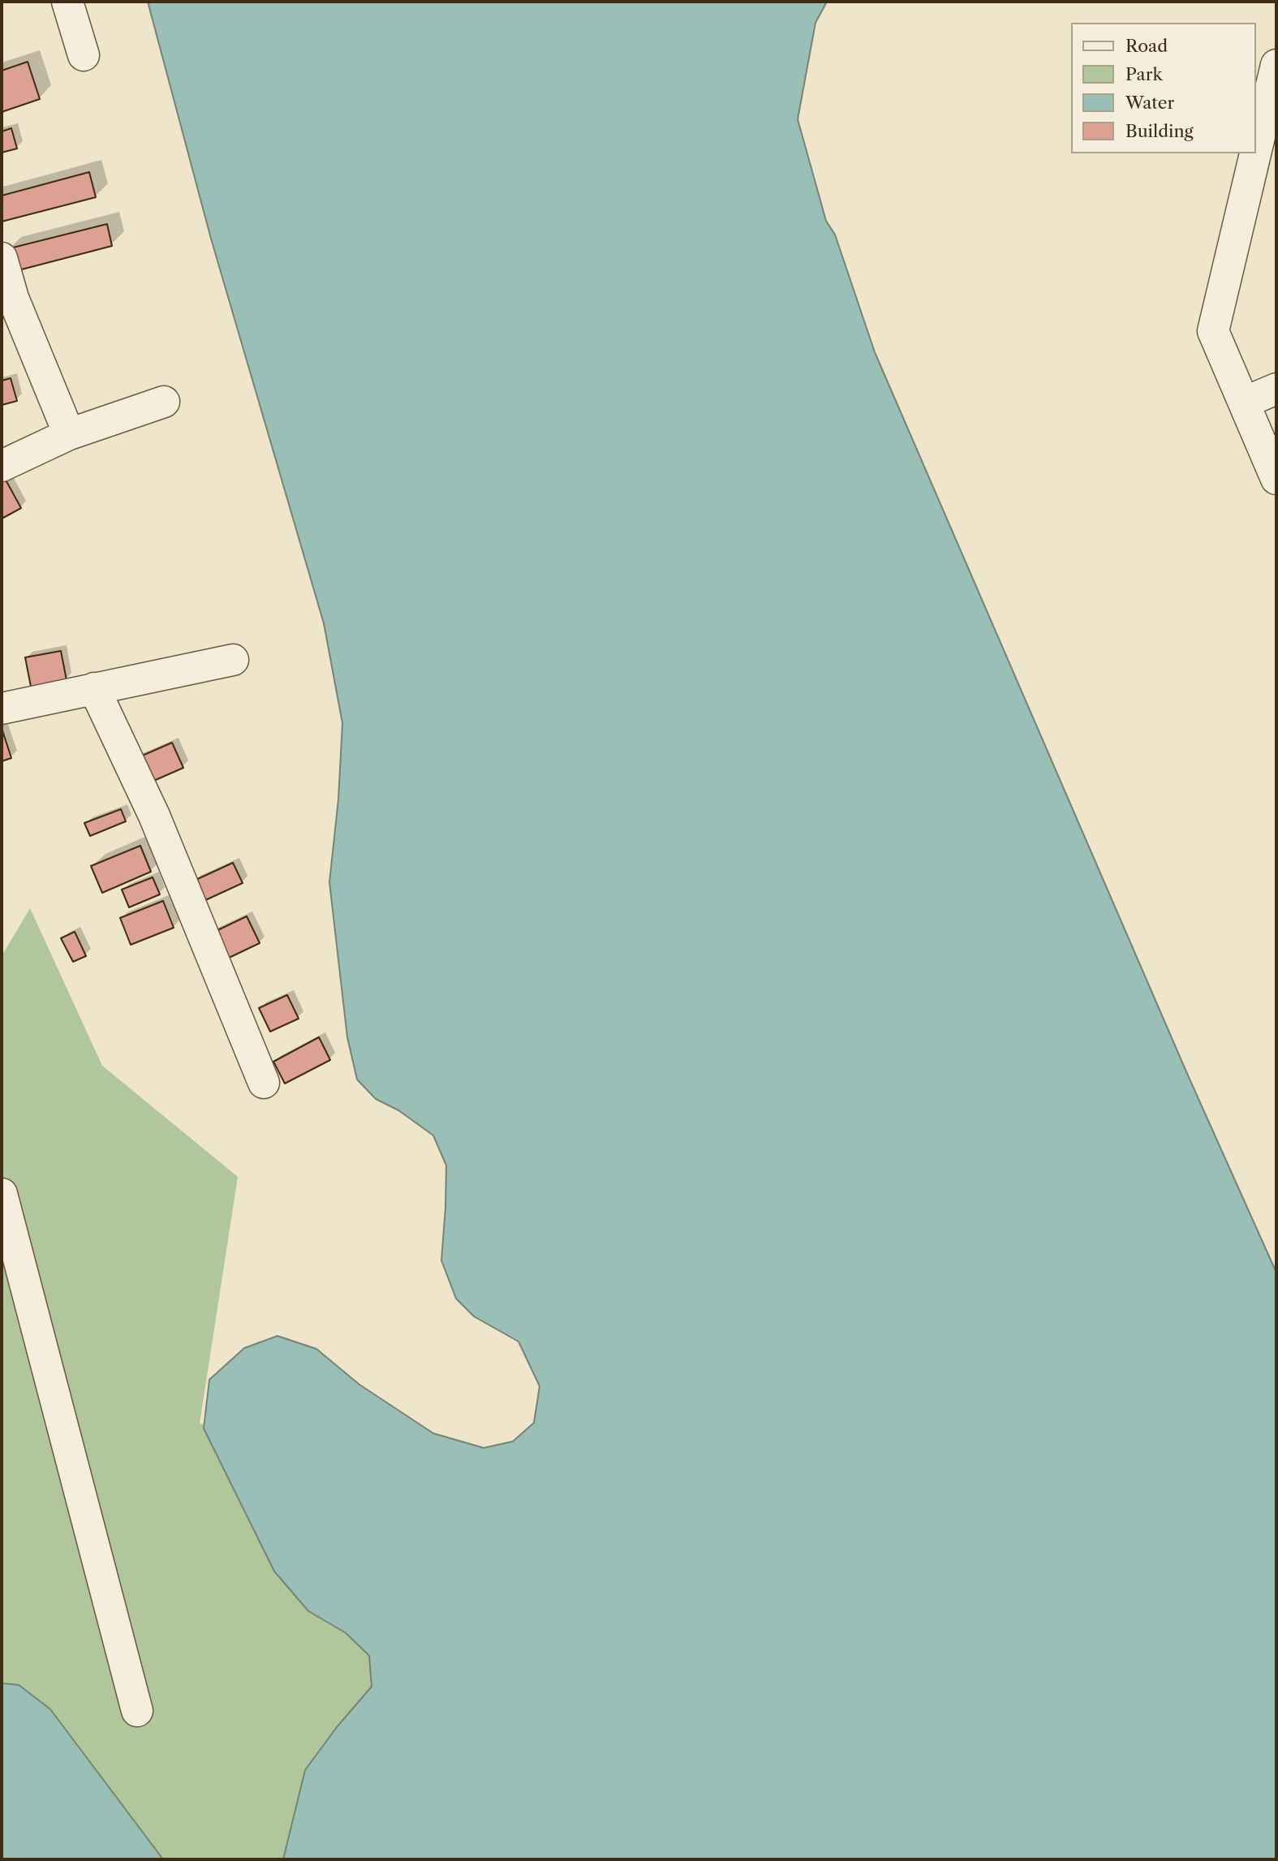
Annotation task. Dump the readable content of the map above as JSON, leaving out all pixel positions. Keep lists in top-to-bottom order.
{
  "legend": [
    "Road",
    "Park",
    "Water",
    "Building"
  ]
}
